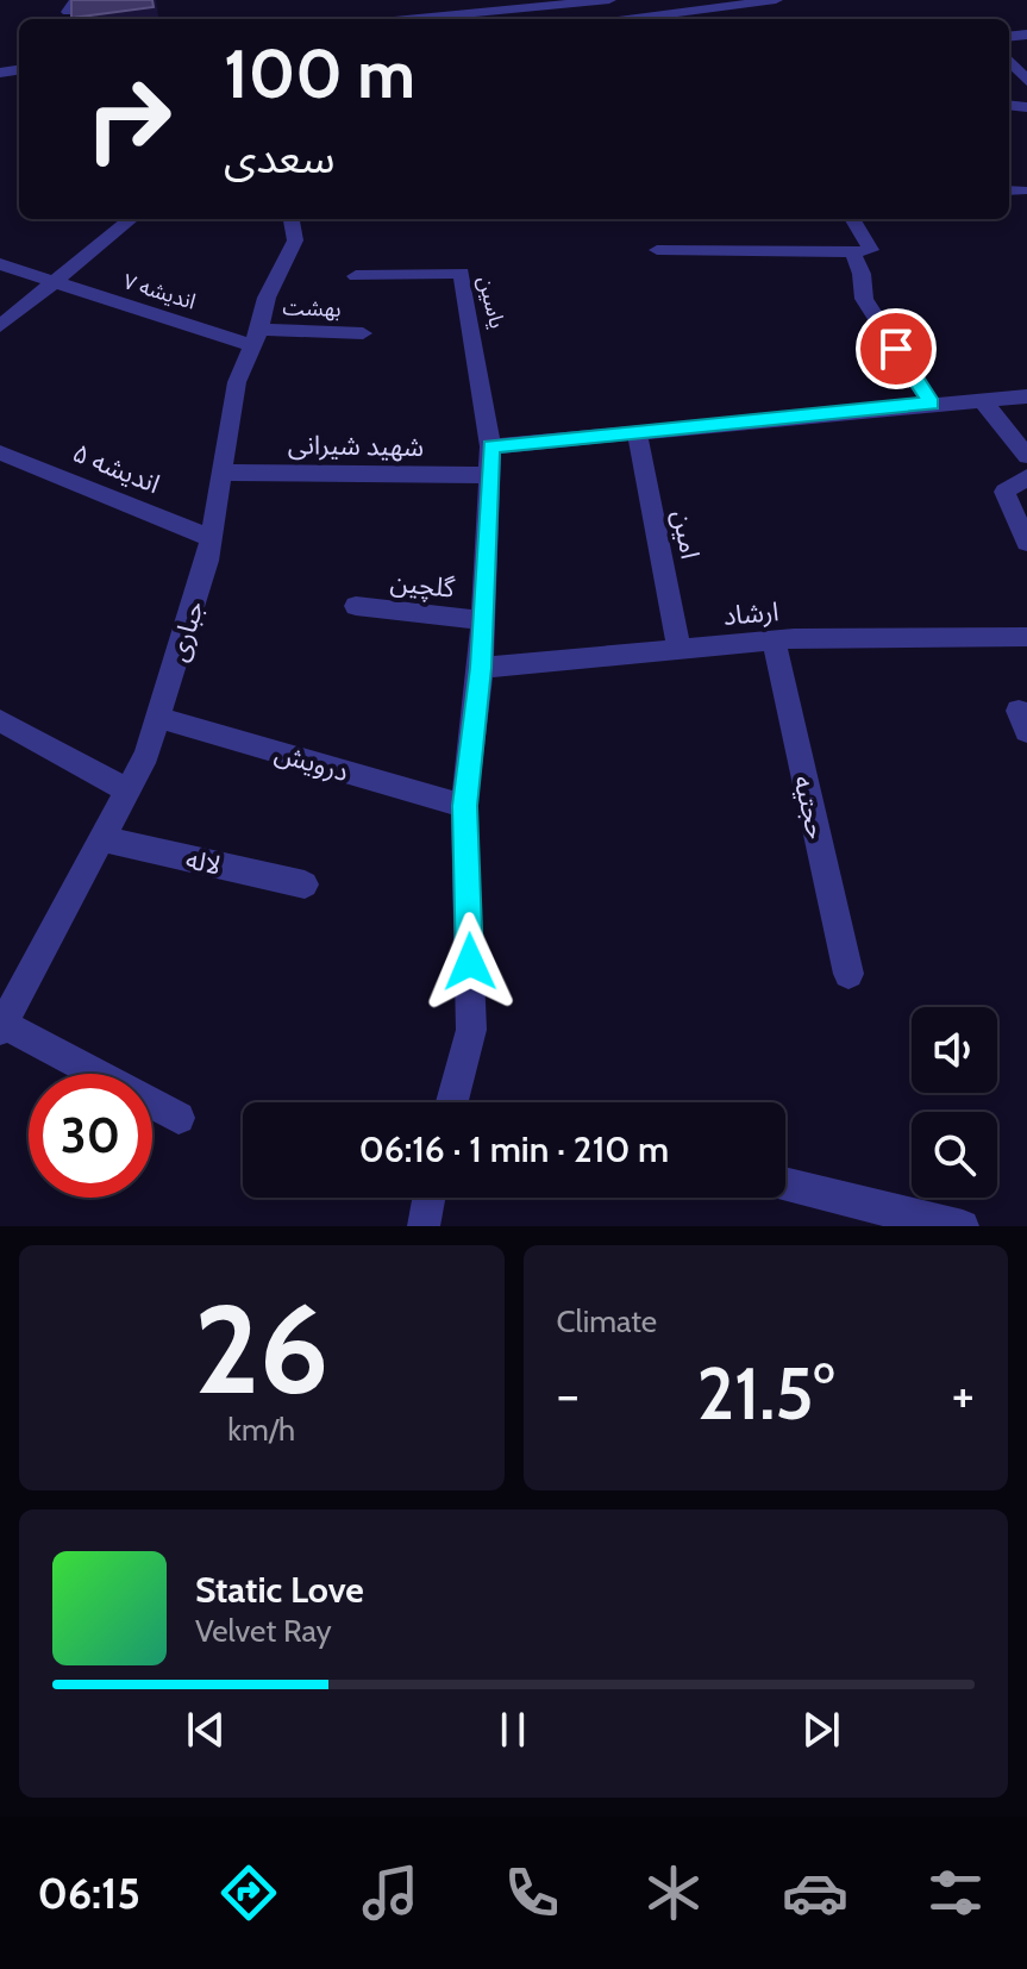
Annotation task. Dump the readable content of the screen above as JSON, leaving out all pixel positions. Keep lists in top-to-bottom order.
{
  "streets": {
    "street": [
      "اندیشه ۷",
      "یاسین",
      "بهشت",
      "شهید شیرانی",
      "اندیشه ۵",
      "امین",
      "گلچین",
      "ارشاد",
      "جباری",
      "درویش",
      "حجتیه",
      "لاله"
    ]
  },
  "crossings": [
    ["اندیشه ۷", "بهشت"],
    ["اندیشه ۷", "جباری"],
    ["بهشت", "جباری"],
    ["شهید شیرانی", "جباری"],
    ["اندیشه ۵", "جباری"],
    ["امین", "ارشاد"],
    ["ارشاد", "حجتیه"],
    ["جباری", "درویش"],
    ["جباری", "لاله"]
  ],
  "page": {
    "turn": ["100 m", "سعدی"],
    "limit": "30",
    "trip": "06:16 · 1 min · 210 m",
    "tile": [
      ["26", "km/h"],
      "Climate"
    ],
    "heat": ["−", "21.5°", "+"],
    "song": ["Static Love", "Velvet Ray"],
    "tabs": "06:15"
  }
}
